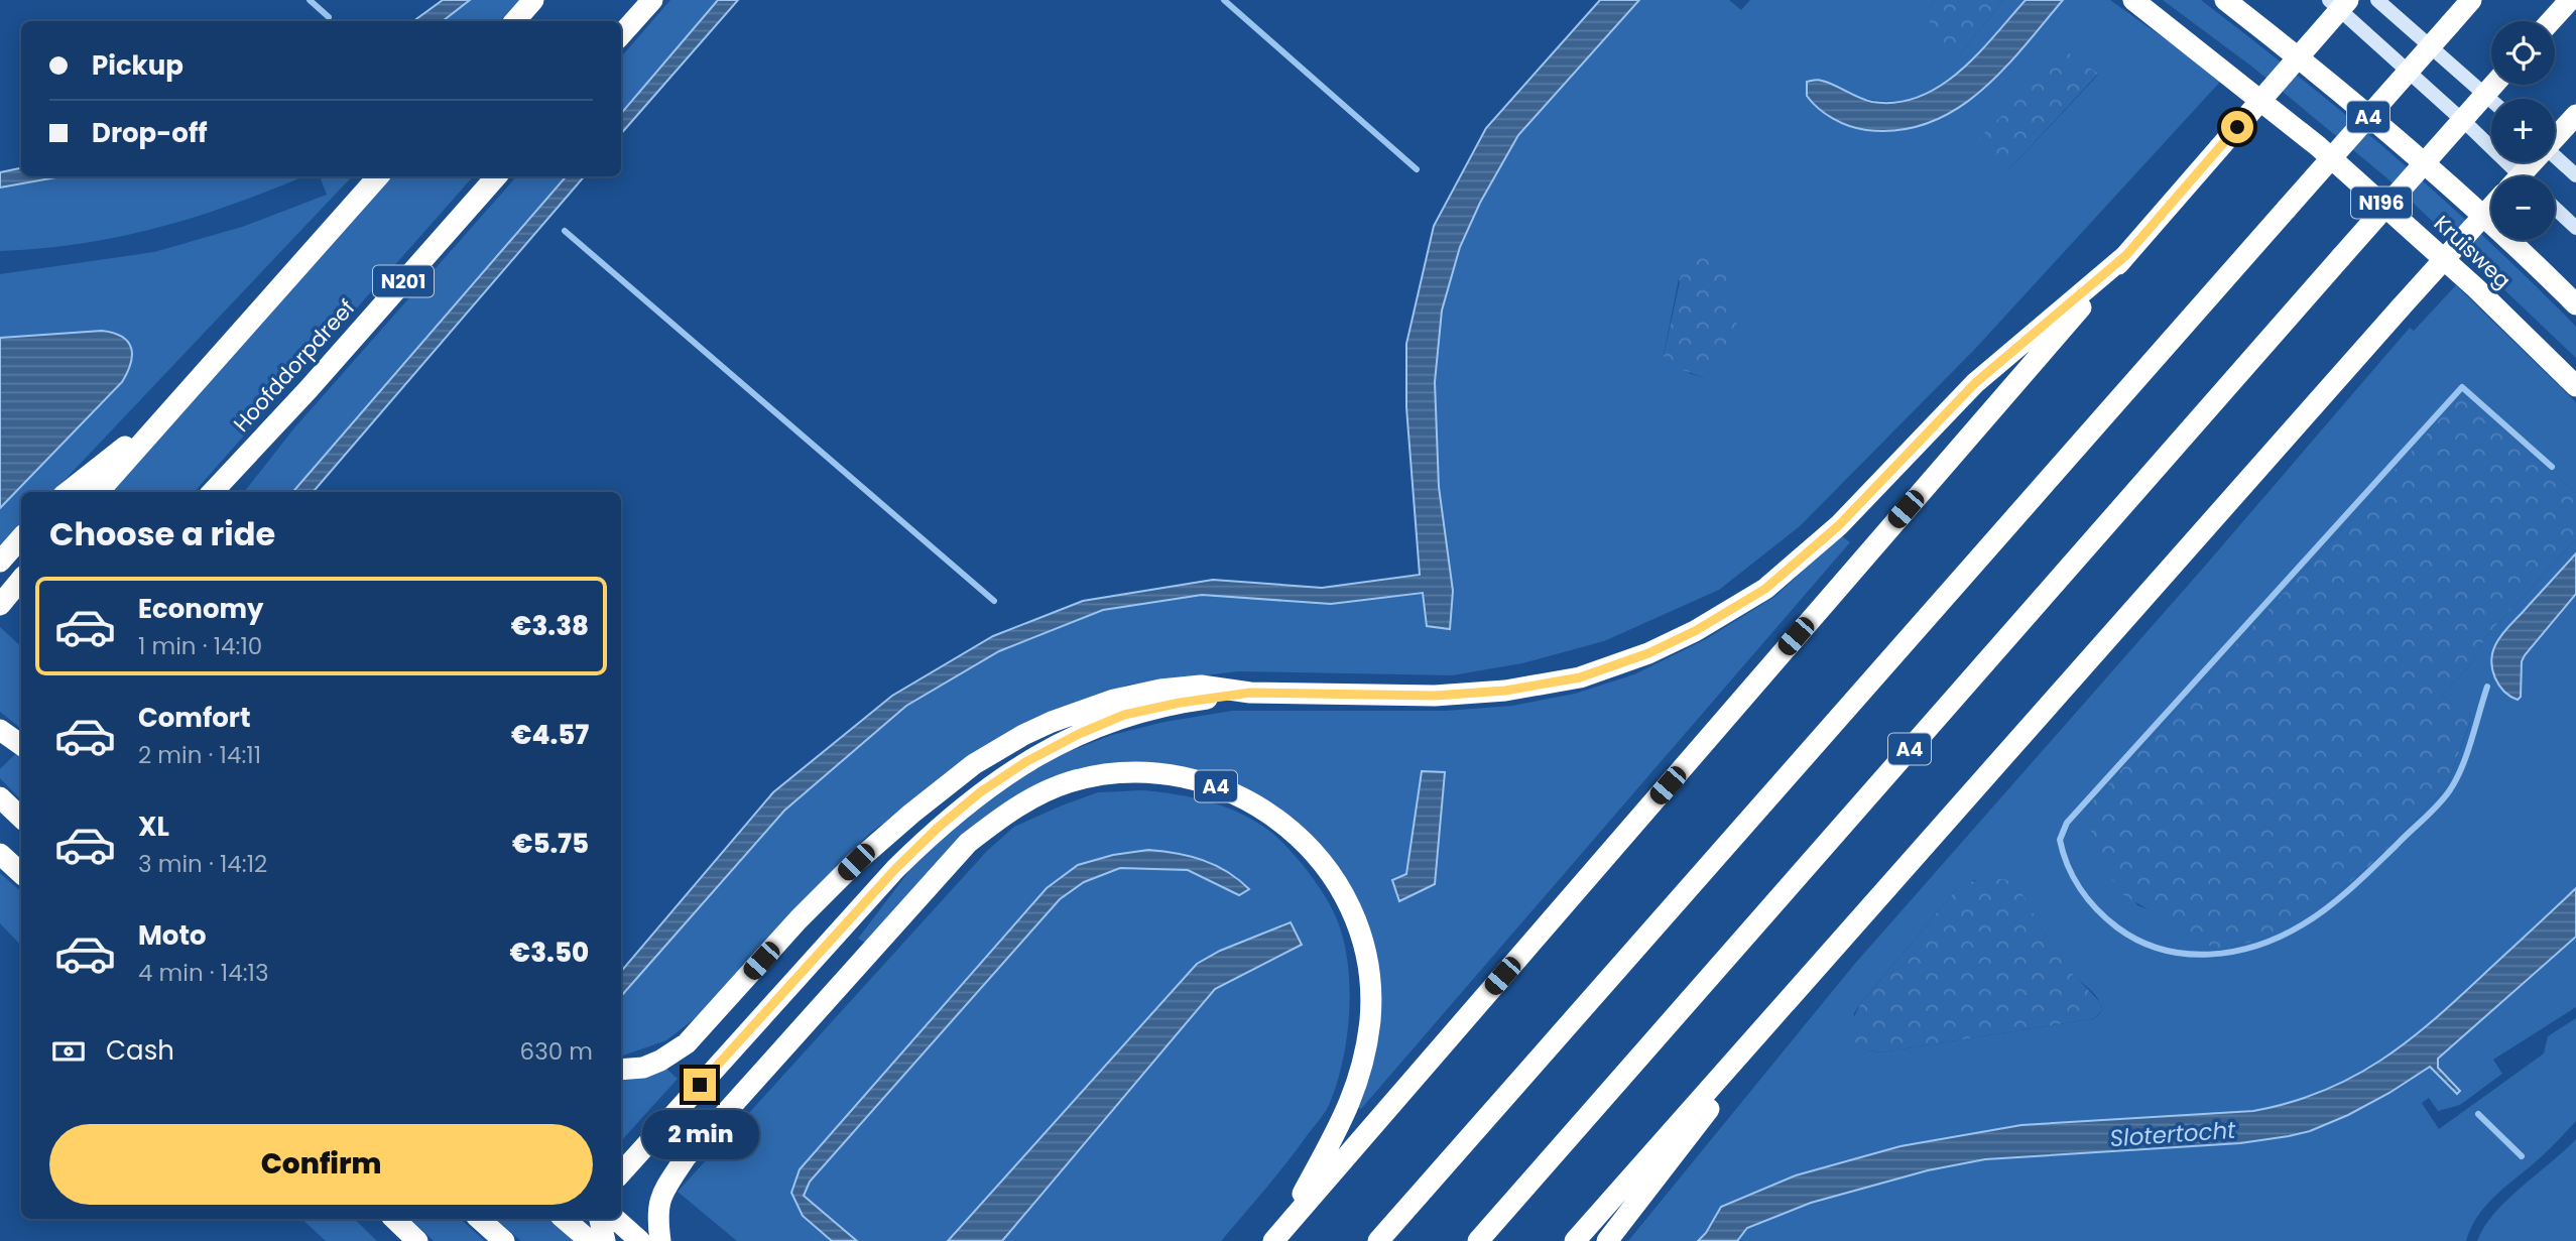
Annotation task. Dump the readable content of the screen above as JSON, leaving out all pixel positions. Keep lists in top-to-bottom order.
{
  "streets": {
    "highway": [
      "A4",
      "N196",
      "Kruisweg",
      "N201",
      "Hoofddorpdreef"
    ]
  },
  "water": ["Slotertocht"],
  "page": {
    "map_buttons": ["+", "−"],
    "banner": ["Pickup", "Drop-off"],
    "heading": "Choose a ride",
    "list": [
      {
        "name": "Economy",
        "note": "1 min · 14:10",
        "value": "€3.38"
      },
      {
        "name": "Comfort",
        "note": "2 min · 14:11",
        "value": "€4.57"
      },
      {
        "name": "XL",
        "note": "3 min · 14:12",
        "value": "€5.75"
      },
      {
        "name": "Moto",
        "note": "4 min · 14:13",
        "value": "€3.50"
      }
    ],
    "pay": ["Cash", "630 m"],
    "bubble": "2 min",
    "buttons": "Confirm"
  }
}
